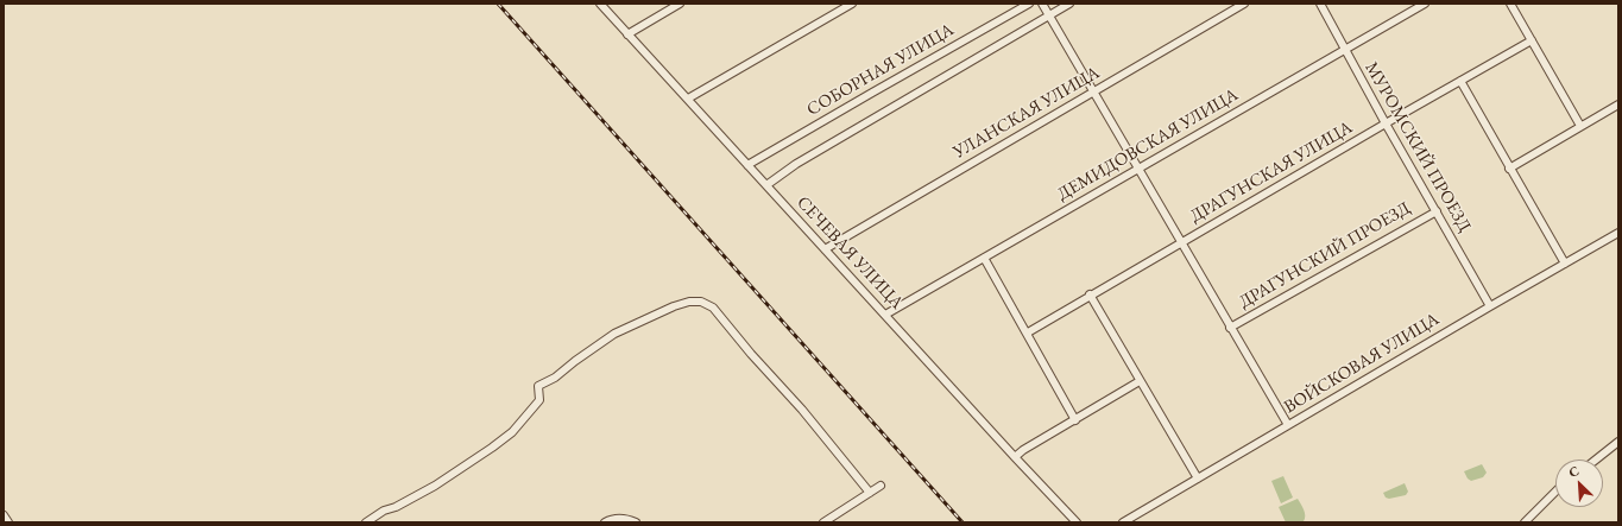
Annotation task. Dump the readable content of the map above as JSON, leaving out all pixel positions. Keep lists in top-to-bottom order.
{
  "streets": {
    "street": [
      "СОБОРНАЯ УЛИЦА",
      "УЛАНСКАЯ УЛИЦА",
      "ДЕМИДОВСКАЯ УЛИЦА",
      "МУРОМСКИЙ ПРОЕЗД",
      "ДРАГУНСКАЯ УЛИЦА",
      "СЕЧЕВАЯ УЛИЦА",
      "ДРАГУНСКИЙ ПРОЕЗД",
      "ВОЙСКОВАЯ УЛИЦА"
    ]
  },
  "crossings": [
    ["СОБОРНАЯ УЛИЦА", "СЕЧЕВАЯ УЛИЦА"],
    ["УЛАНСКАЯ УЛИЦА", "СЕЧЕВАЯ УЛИЦА"],
    ["ДЕМИДОВСКАЯ УЛИЦА", "МУРОМСКИЙ ПРОЕЗД"],
    ["ДЕМИДОВСКАЯ УЛИЦА", "СЕЧЕВАЯ УЛИЦА"],
    ["МУРОМСКИЙ ПРОЕЗД", "ДРАГУНСКАЯ УЛИЦА"],
    ["МУРОМСКИЙ ПРОЕЗД", "ДРАГУНСКИЙ ПРОЕЗД"],
    ["МУРОМСКИЙ ПРОЕЗД", "ВОЙСКОВАЯ УЛИЦА"]
  ],
  "north": "top left"
}
